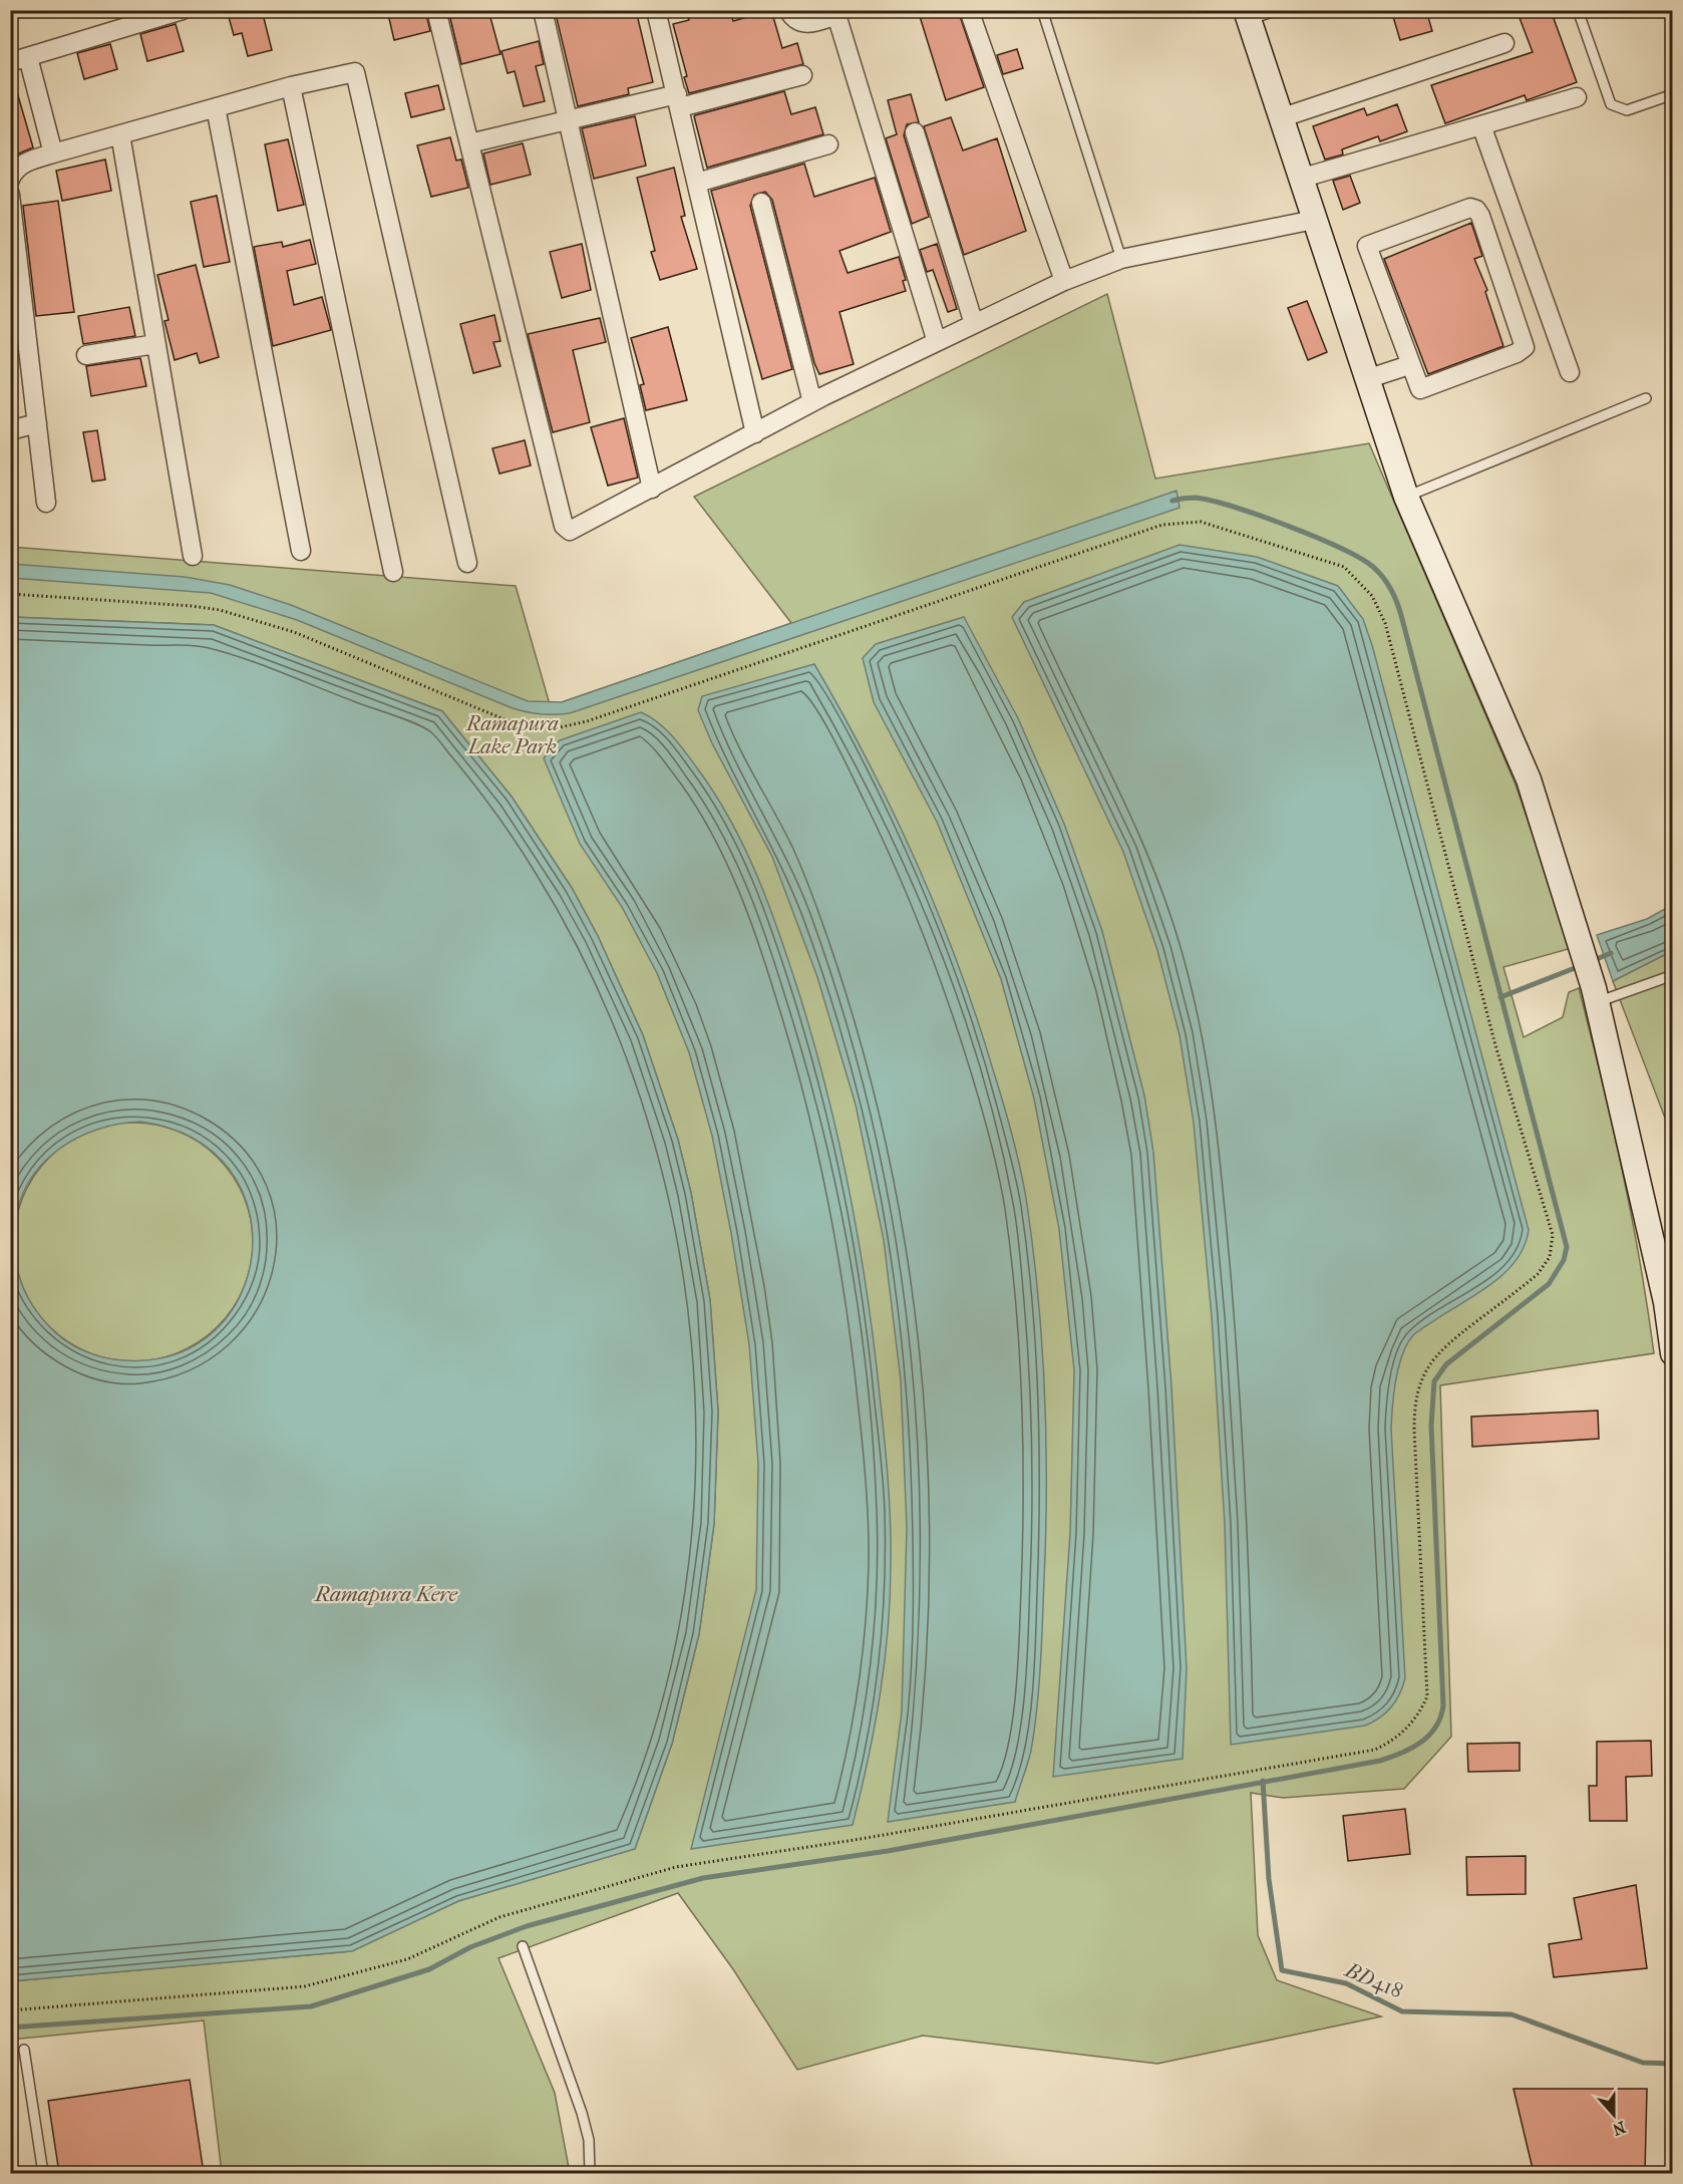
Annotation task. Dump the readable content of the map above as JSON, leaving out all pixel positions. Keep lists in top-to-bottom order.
{
  "water": ["Ramapura Kere", "BD418"],
  "parks": ["Ramapura Lake Park"],
  "north": "bottom"
}
